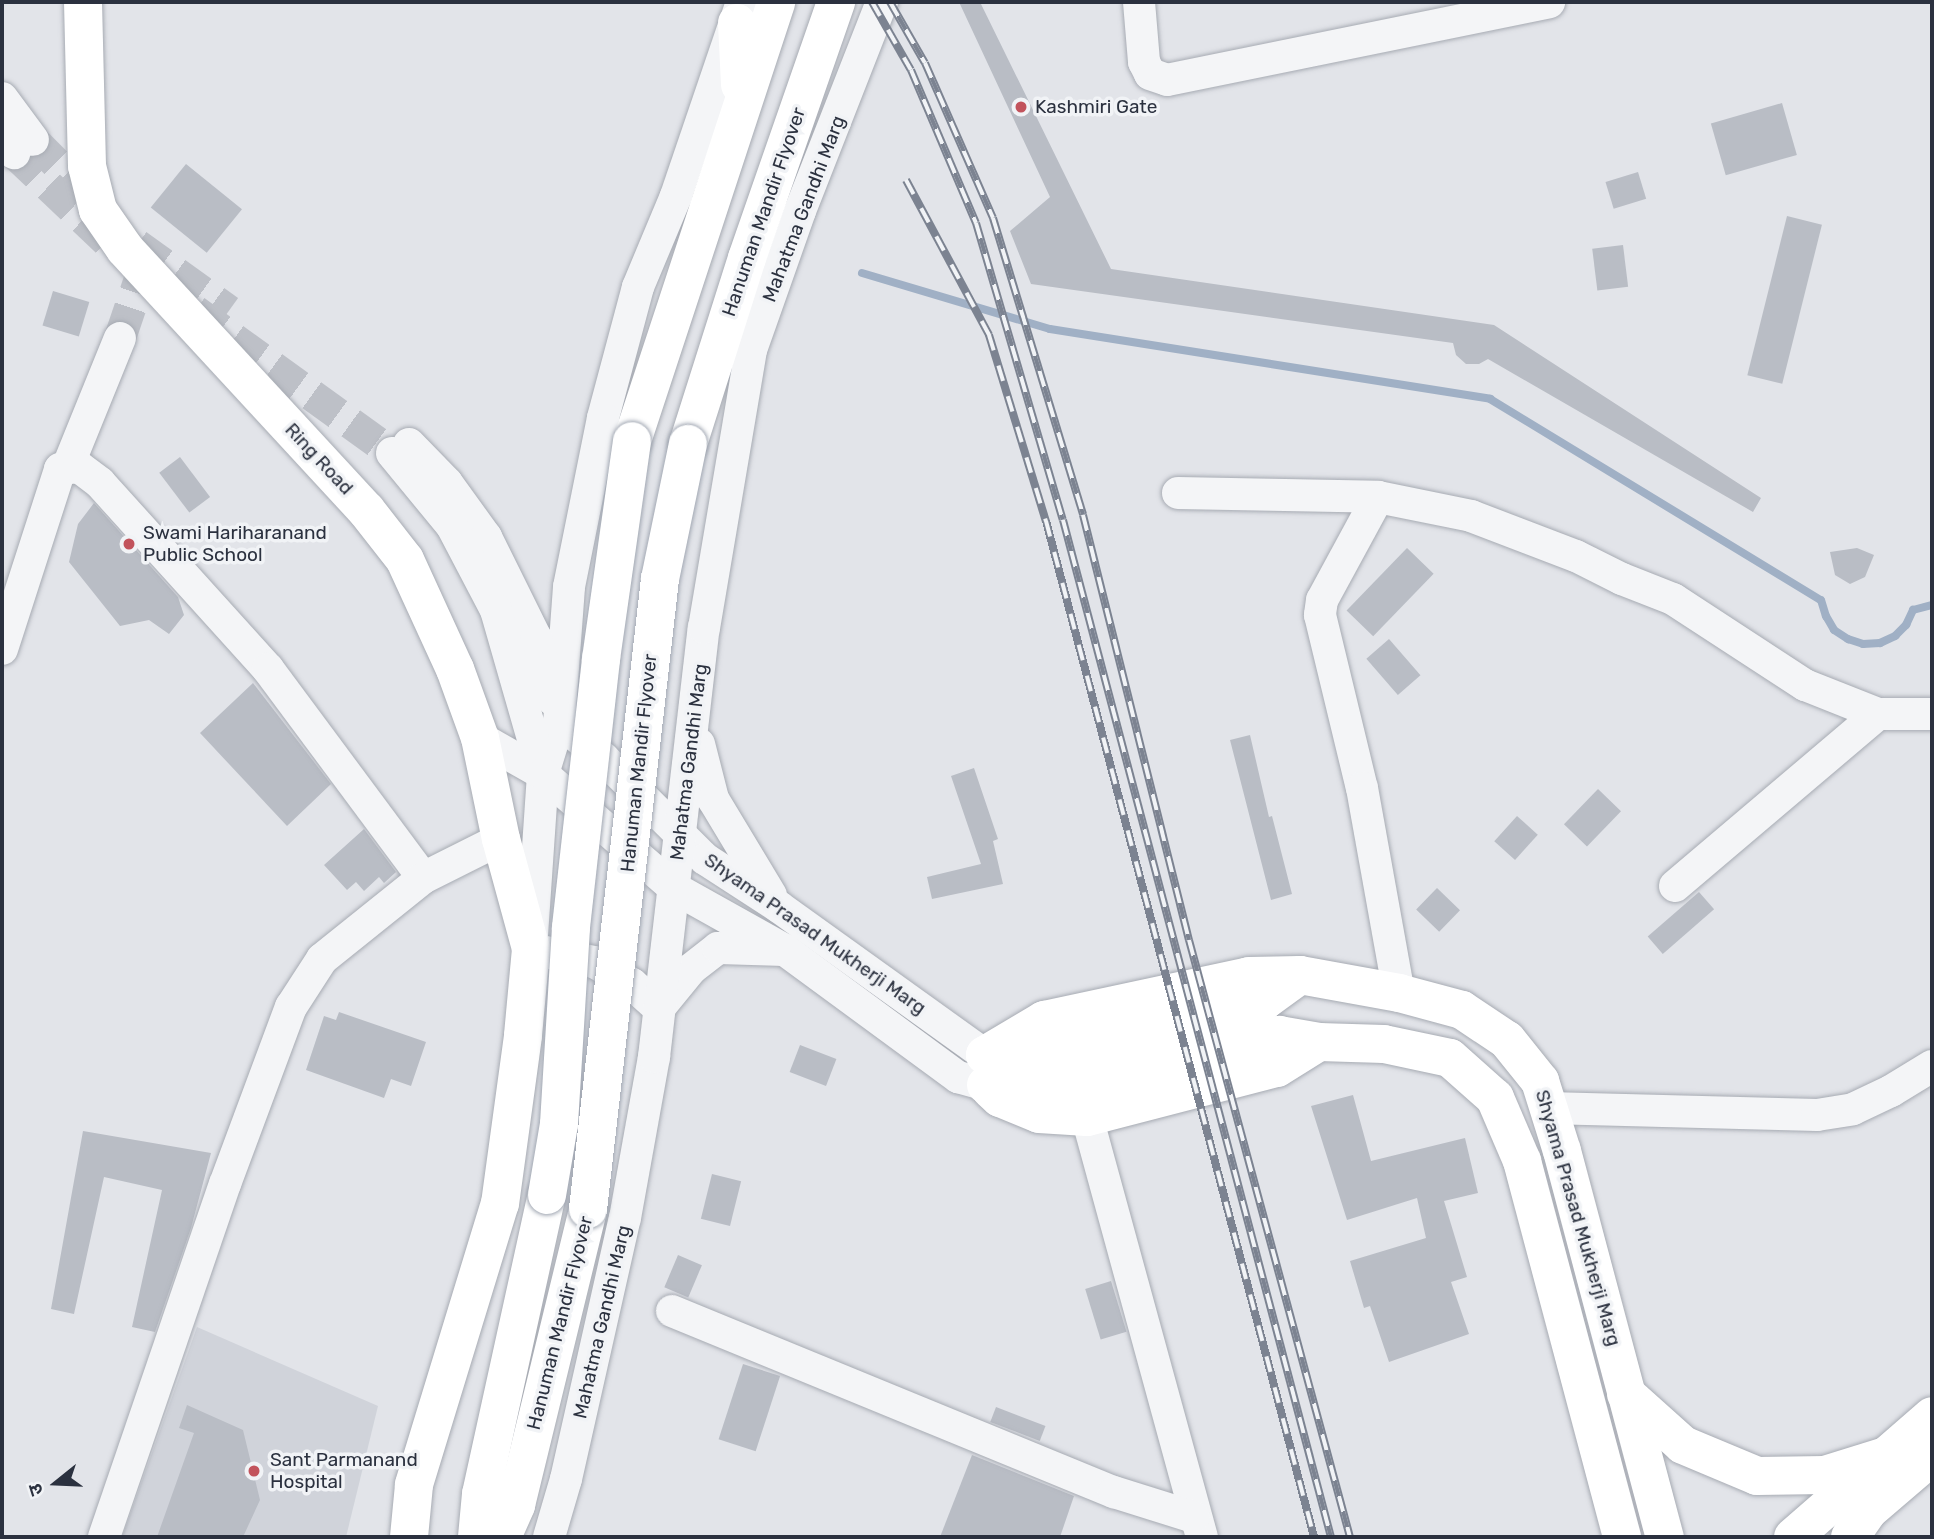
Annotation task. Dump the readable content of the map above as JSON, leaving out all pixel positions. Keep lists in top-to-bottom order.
{
  "streets": {
    "main road": ["Hanuman Mandir Flyover", "Ring Road", "Shyama Prasad Mukherji Marg"],
    "street": ["Mahatma Gandhi Marg"]
  },
  "crossings": [
    ["Mahatma Gandhi Marg", "Shyama Prasad Mukherji Marg"],
    ["Ring Road", "Shyama Prasad Mukherji Marg"]
  ],
  "places": ["Kashmiri Gate", "Swami Hariharanand Public School", "Sant Parmanand Hospital"],
  "north": "left"
}
